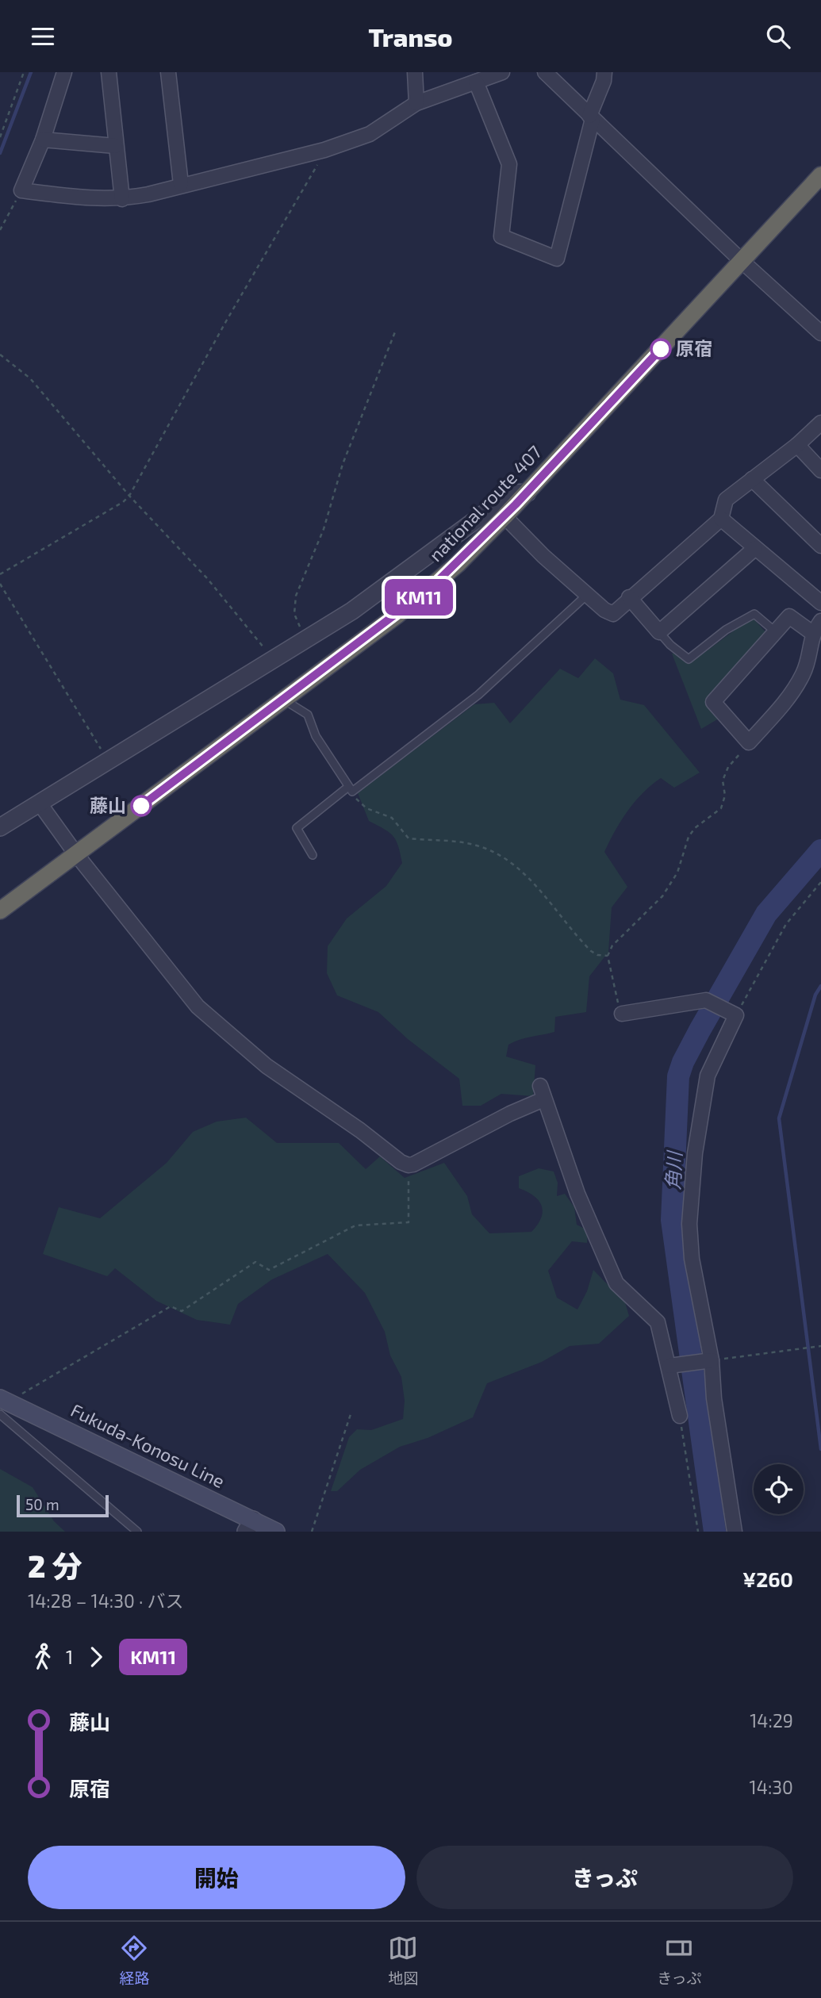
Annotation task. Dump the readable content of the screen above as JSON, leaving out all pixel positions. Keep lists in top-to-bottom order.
{
  "streets": {
    "highway": ["national route 407"],
    "main road": ["Fukuda-Konosu Line"]
  },
  "water": ["角川"],
  "places": ["原宿", "藤山"],
  "lines": ["bus line KM11"],
  "scale_bar": "50 m",
  "page": {
    "header": "Transo",
    "on_map": "KM11",
    "scale": "50 m",
    "heading": ["2 分", "14:28 – 14:30 · バス", "¥260"],
    "legs": ["1", "KM11"],
    "list": [
      {
        "name": "藤山",
        "value": "14:29"
      },
      {
        "name": "原宿",
        "value": "14:30"
      }
    ],
    "buttons": ["開始", "きっぷ"],
    "tabs": ["経路", "地図", "きっぷ"]
  }
}
